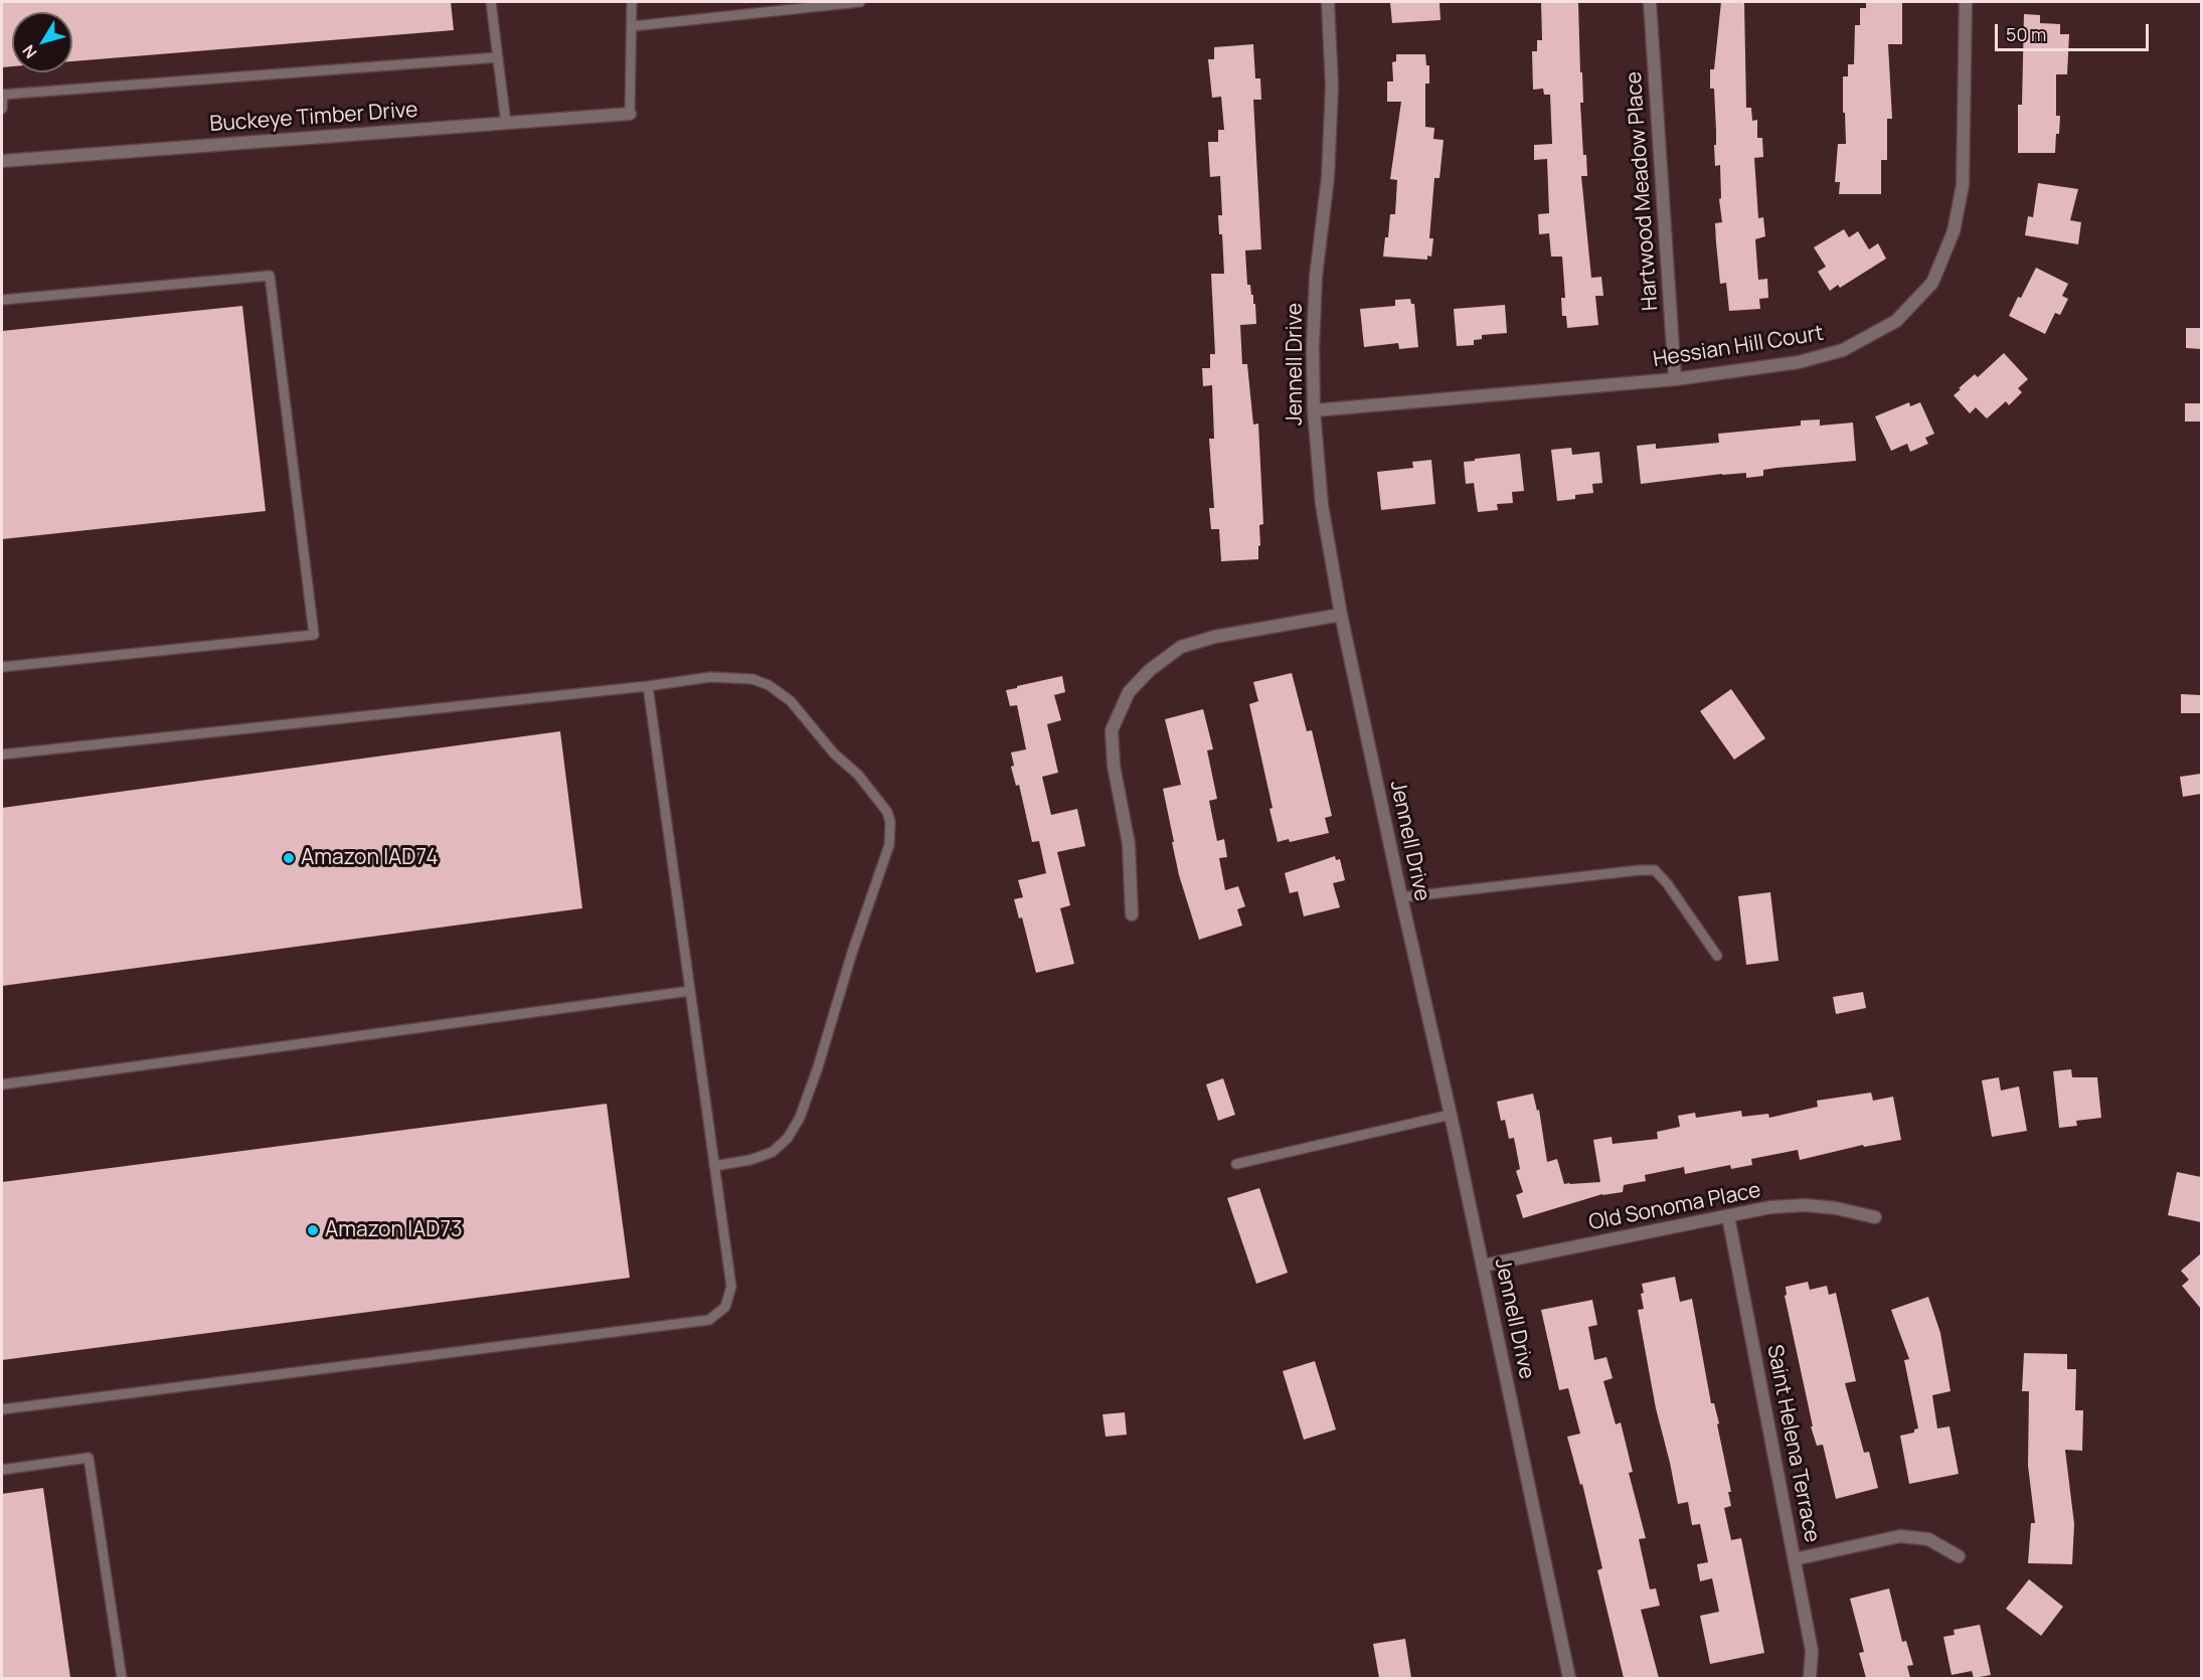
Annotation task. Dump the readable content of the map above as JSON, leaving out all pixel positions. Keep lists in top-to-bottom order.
{
  "streets": {
    "street": [
      "Buckeye Timber Drive",
      "Hartwood Meadow Place",
      "Hessian Hill Court",
      "Jennell Drive",
      "Old Sonoma Place",
      "Saint Helena Terrace"
    ]
  },
  "crossings": [
    ["Hartwood Meadow Place", "Hessian Hill Court"],
    ["Hessian Hill Court", "Jennell Drive"],
    ["Jennell Drive", "Old Sonoma Place"],
    ["Old Sonoma Place", "Saint Helena Terrace"]
  ],
  "places": ["Amazon IAD74", "Amazon IAD73"],
  "scale_bar": "50 m",
  "north": "bottom left"
}
